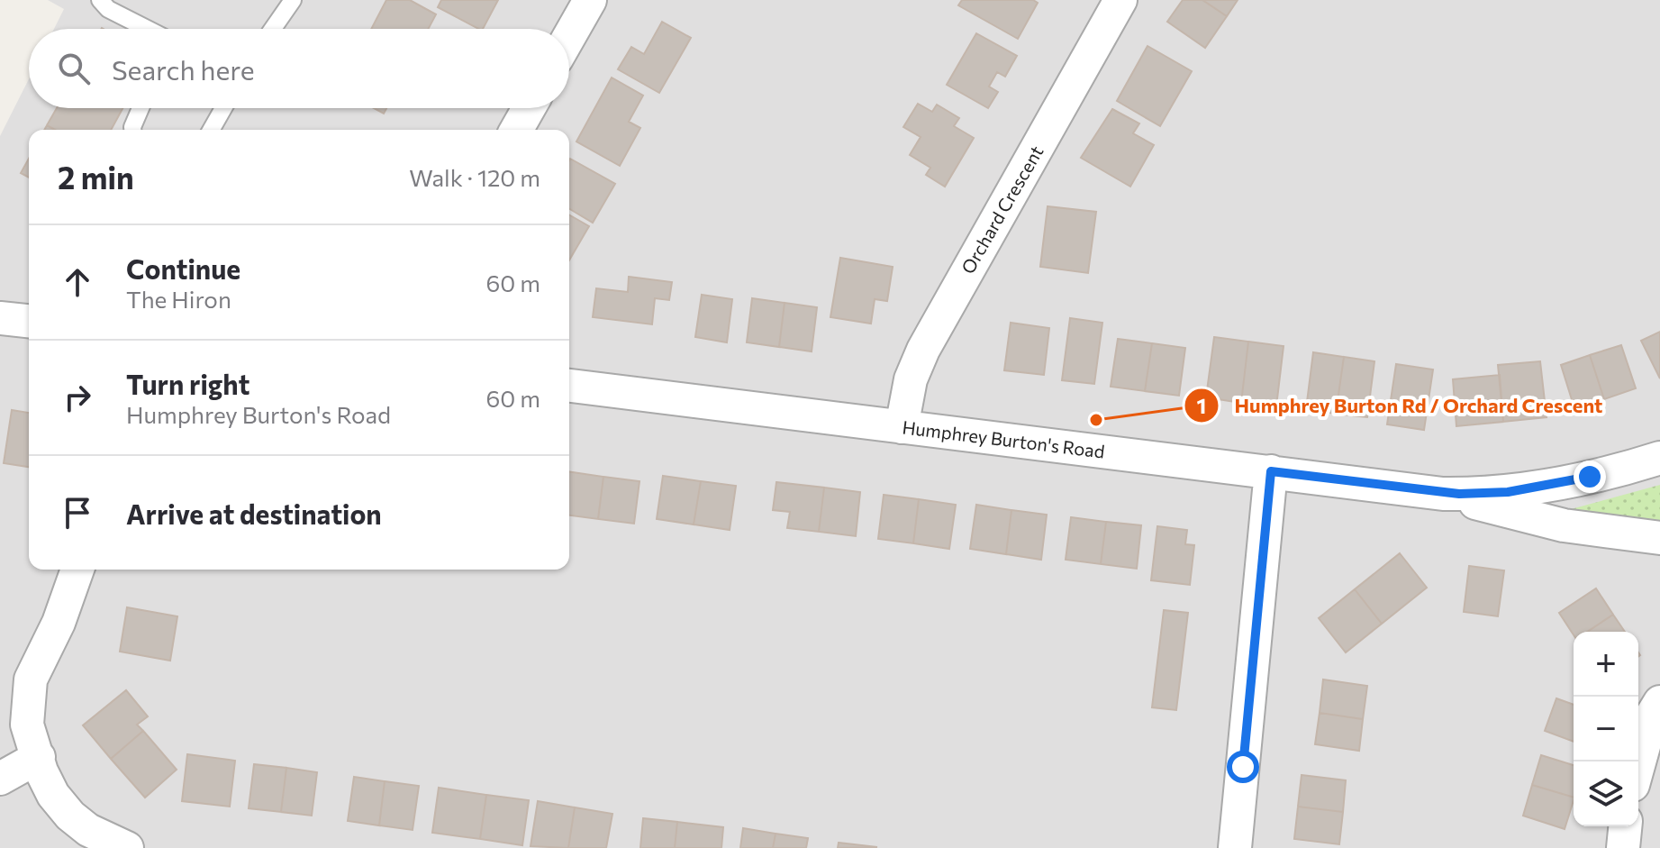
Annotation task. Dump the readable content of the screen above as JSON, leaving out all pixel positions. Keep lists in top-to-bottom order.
{
  "streets": {
    "street": ["Orchard Crescent", "Humphrey Burton's Road"]
  },
  "crossings": [
    ["Orchard Crescent", "Humphrey Burton's Road"]
  ],
  "places": ["Humphrey Burton Rd / Orchard Crescent"],
  "page": {
    "search": "Search here",
    "heading": ["2 min", "Walk · 120 m"],
    "list": [
      ["Continue", "The Hiron", "60 m"],
      ["Turn right", "Humphrey Burton's Road", "60 m"],
      "Arrive at destination"
    ],
    "map_buttons": ["+", "−"]
  }
}
